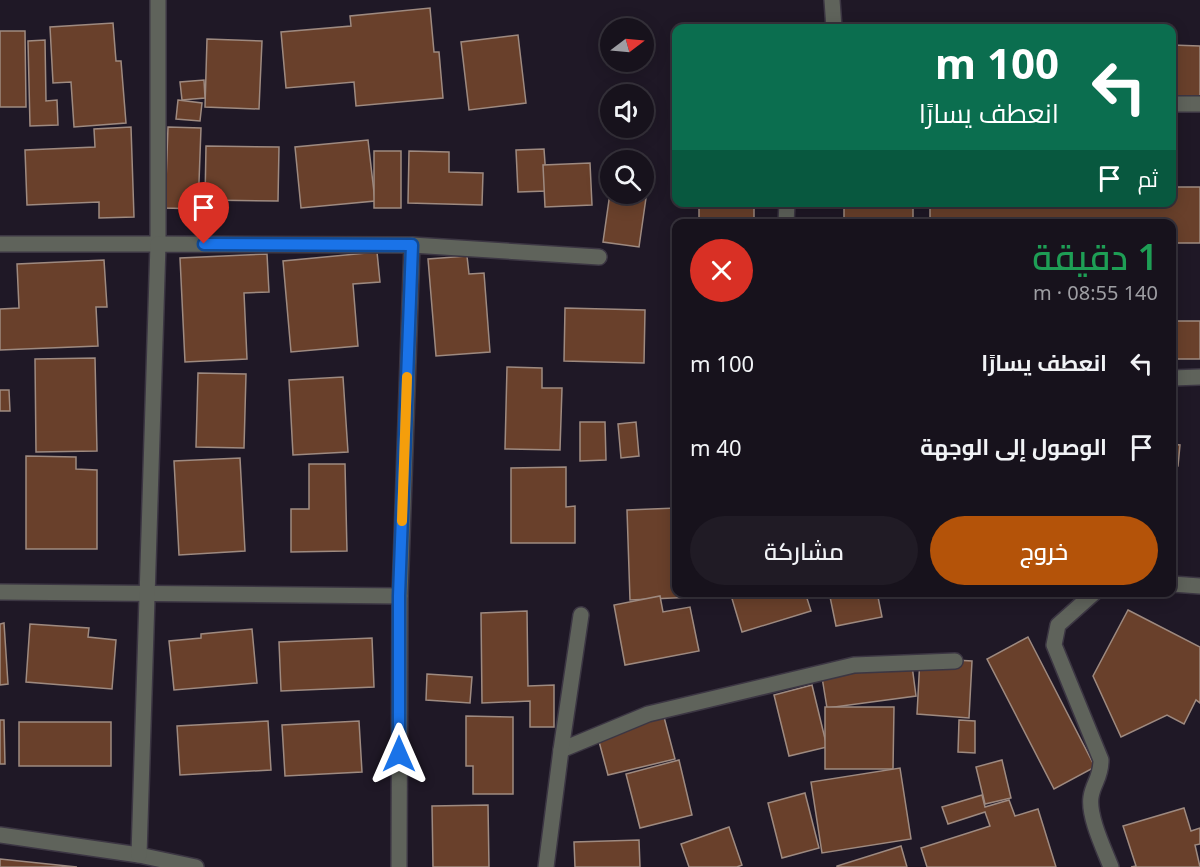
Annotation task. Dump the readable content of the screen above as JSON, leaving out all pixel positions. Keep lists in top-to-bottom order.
{
  "north": "right",
  "page": {
    "turn": ["100 m", "انعطف يسارًا"],
    "then": "ثم",
    "heading": ["1 دقيقة", "140 m · 08:55"],
    "list": [
      {
        "name": "انعطف يسارًا",
        "value": "100 m"
      },
      {
        "name": "الوصول إلى الوجهة",
        "value": "40 m"
      }
    ],
    "buttons": ["خروج", "مشاركة"]
  }
}
